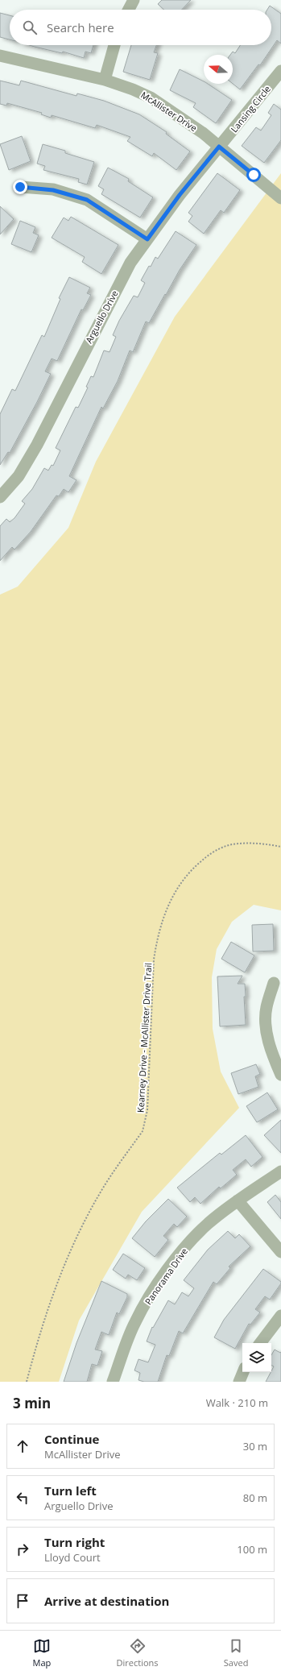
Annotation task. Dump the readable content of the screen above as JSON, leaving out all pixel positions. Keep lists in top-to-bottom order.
{
  "streets": {
    "street": [
      "Lansing Circle",
      "McAllister Drive",
      "Arguello Drive",
      "Panorama Drive"
    ],
    "path": ["Kearney Drive - McAllister Drive Trail"]
  },
  "crossings": [
    ["Lansing Circle", "McAllister Drive"],
    ["Lansing Circle", "Arguello Drive"],
    ["McAllister Drive", "Arguello Drive"]
  ],
  "north": "left",
  "page": {
    "search": "Search here",
    "heading": ["3 min", "Walk · 210 m"],
    "list": [
      ["Continue", "McAllister Drive", "30 m"],
      ["Turn left", "Arguello Drive", "80 m"],
      ["Turn right", "Lloyd Court", "100 m"],
      "Arrive at destination"
    ],
    "nav": ["Map", "Directions", "Saved"]
  }
}
